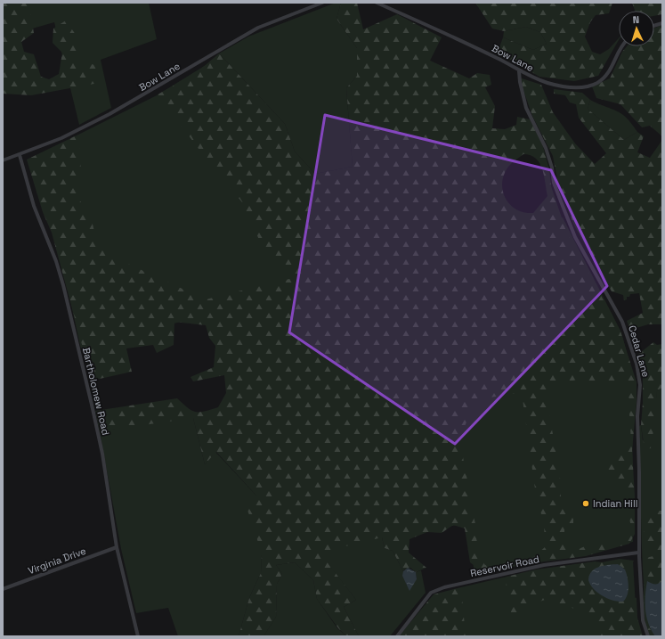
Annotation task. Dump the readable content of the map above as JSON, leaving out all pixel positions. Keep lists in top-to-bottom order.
{
  "streets": {
    "street": [
      "Bow Lane",
      "Cedar Lane",
      "Bartholomew Road",
      "Virginia Drive",
      "Reservoir Road"
    ]
  },
  "crossings": [
    ["Bow Lane", "Cedar Lane"],
    ["Bow Lane", "Bartholomew Road"],
    ["Cedar Lane", "Reservoir Road"],
    ["Bartholomew Road", "Virginia Drive"]
  ],
  "places": ["Indian Hill"],
  "north": "top"
}
